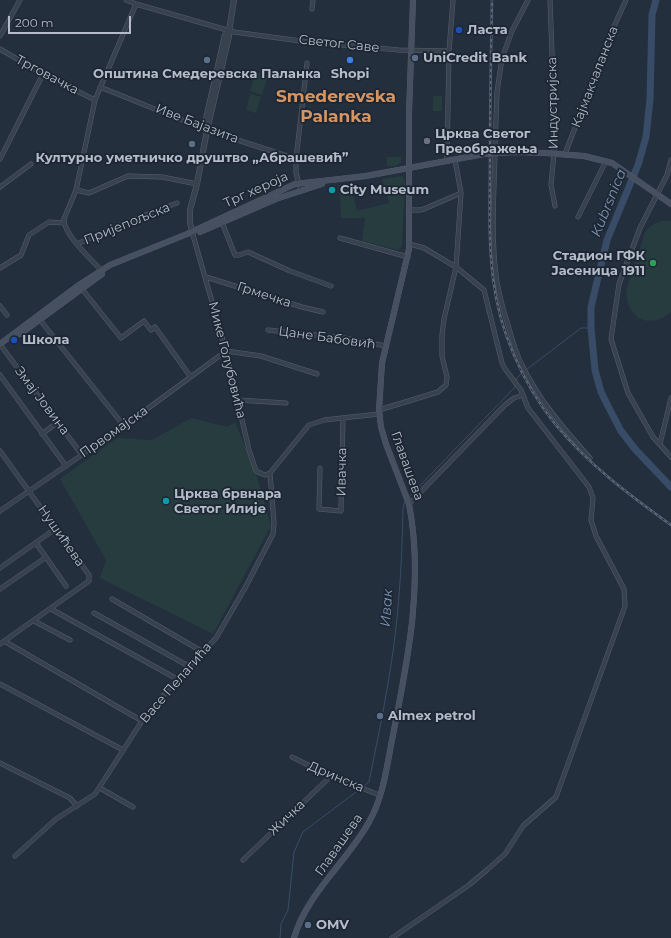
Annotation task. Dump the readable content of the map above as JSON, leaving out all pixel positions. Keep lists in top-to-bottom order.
{
  "streets": {
    "main road": ["Трг хероја", "Главашева"],
    "street": [
      "Светог Саве",
      "Трговачка",
      "Кајмакчаланска",
      "Индустријска",
      "Иве Бајазита",
      "Пријепољска",
      "Грмечка",
      "Цане Бабовић",
      "Мике Голубовића",
      "Змај Јовина",
      "Првомајска",
      "Ивачка",
      "Нушићева",
      "Васе Пелагића",
      "Дринска",
      "Жичка"
    ]
  },
  "crossings": [
    ["Светог Саве", "Главашева"],
    ["Кајмакчаланска", "Трг хероја"],
    ["Индустријска", "Трг хероја"],
    ["Трг хероја", "Мике Голубовића"],
    ["Трг хероја", "Главашева"],
    ["Грмечка", "Мике Голубовића"],
    ["Цане Бабовић", "Главашева"],
    ["Мике Голубовића", "Првомајска"],
    ["Мике Голубовића", "Васе Пелагића"],
    ["Змај Јовина", "Првомајска"],
    ["Првомајска", "Нушићева"],
    ["Главашева", "Дринска"],
    ["Дринска", "Жичка"]
  ],
  "districts": ["Smederevska Palanka"],
  "water": ["Kubrsnica", "Ивак"],
  "places": [
    "Ласта",
    "UniCredit Bank",
    "Општина Смедеревска Паланка",
    "Shopi",
    "Црква Светог Преображења",
    "Културно уметничко друштво „Абрашевић”",
    "City Museum",
    "Стадион ГФК Јасеница 1911",
    "Школа",
    "Црква брвнара Светог Илије",
    "Almex petrol",
    "OMV"
  ],
  "scale_bar": "200 m"
}
